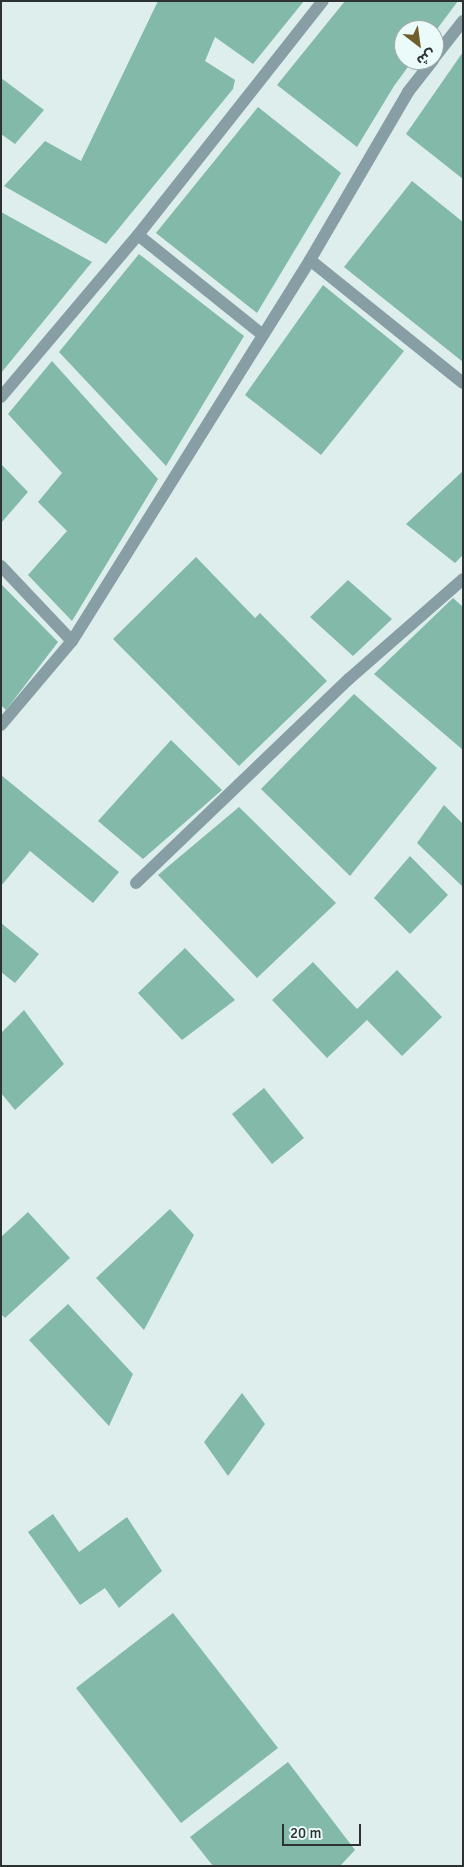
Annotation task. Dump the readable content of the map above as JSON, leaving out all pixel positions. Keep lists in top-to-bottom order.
{
  "scale_bar": "20 m",
  "north": "bottom right"
}
